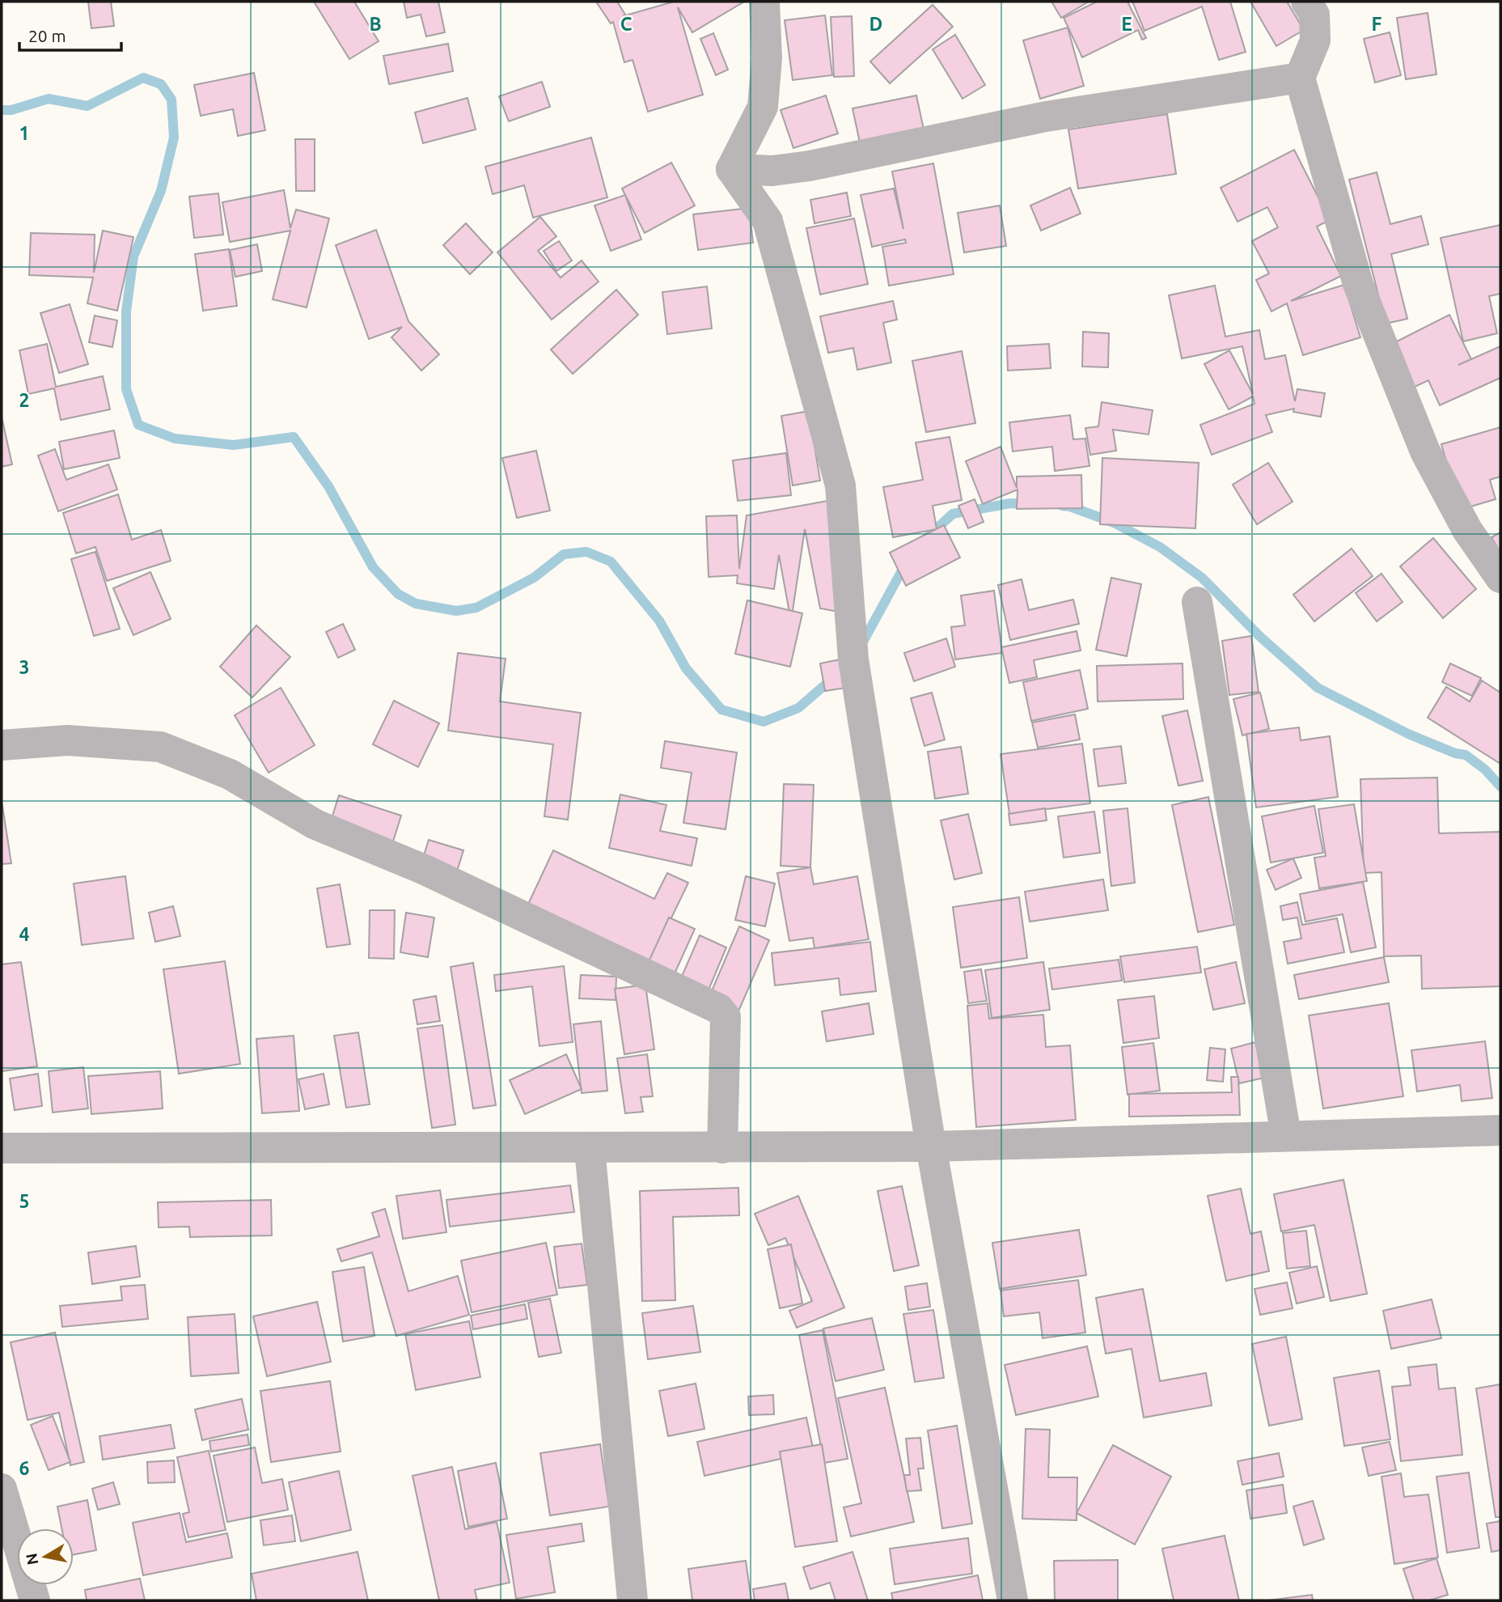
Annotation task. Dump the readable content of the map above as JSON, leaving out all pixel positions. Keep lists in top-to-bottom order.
{
  "scale_bar": "20 m",
  "north": "left",
  "grid": {
    "columns": [
      "B",
      "C",
      "D",
      "E",
      "F"
    ],
    "rows": [
      "1",
      "2",
      "3",
      "4",
      "5",
      "6"
    ]
  }
}
